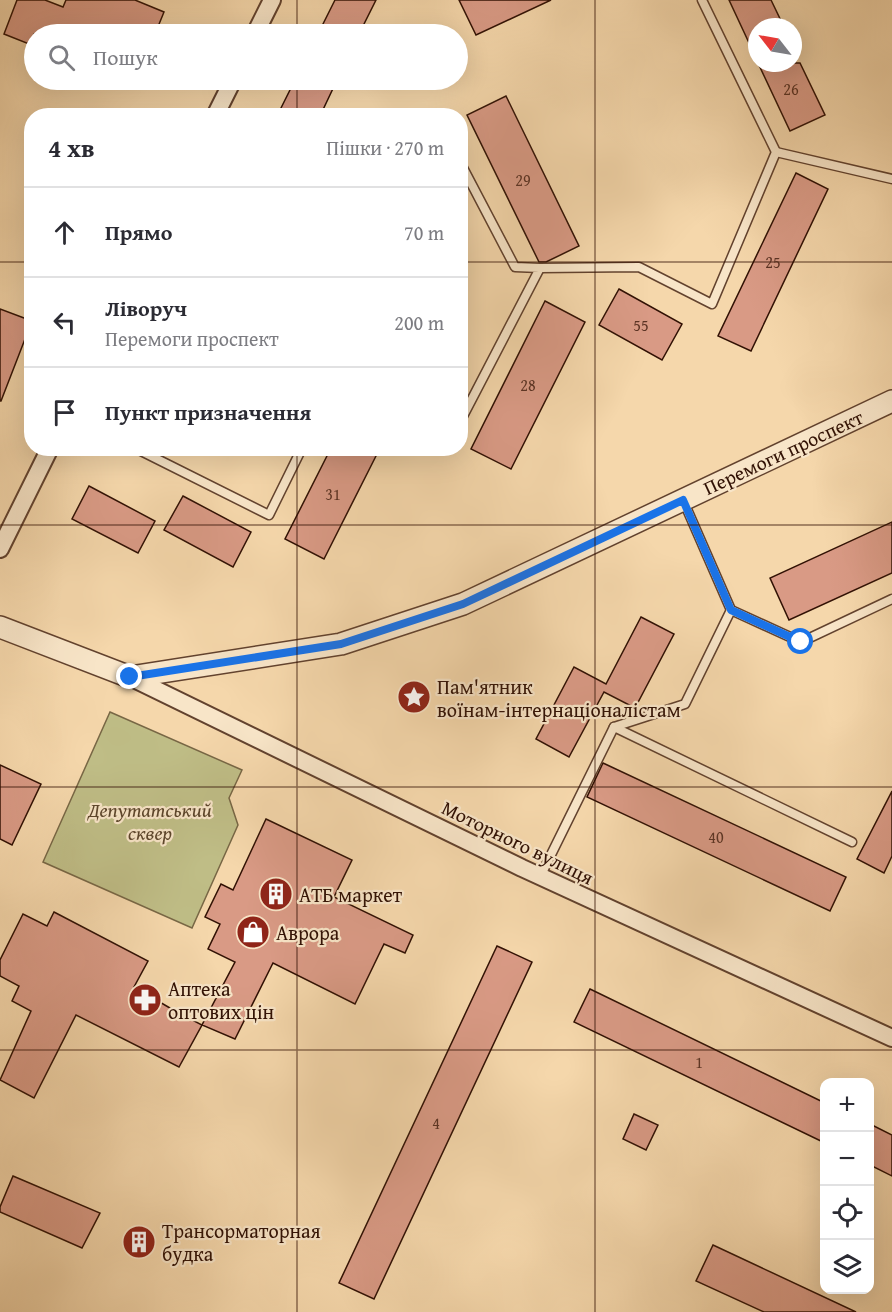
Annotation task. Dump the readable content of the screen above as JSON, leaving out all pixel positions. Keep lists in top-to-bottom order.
{
  "streets": {
    "street": ["Перемоги проспект", "Моторного вулиця"]
  },
  "crossings": [
    ["Перемоги проспект", "Моторного вулиця"]
  ],
  "parks": ["Депутатський сквер"],
  "places": {
    "place": ["Пам'ятник воїнам-інтернаціоналістам"],
    "building": ["АТБ маркет", "Трансорматорная будка"],
    "shop": ["Аврора"],
    "pharmacy": ["Аптека оптових цін"]
  },
  "house_numbers": [
    "26",
    "29",
    "25",
    "55",
    "28",
    "31",
    "40",
    "1",
    "4"
  ],
  "north": "top left",
  "page": {
    "search": "Пошук",
    "heading": ["4 хв", "Пішки · 270 m"],
    "list": [
      ["Прямо", "70 m"],
      ["Ліворуч", "Перемоги проспект", "200 m"],
      "Пункт призначення"
    ],
    "map_buttons": ["+", "−"]
  }
}
